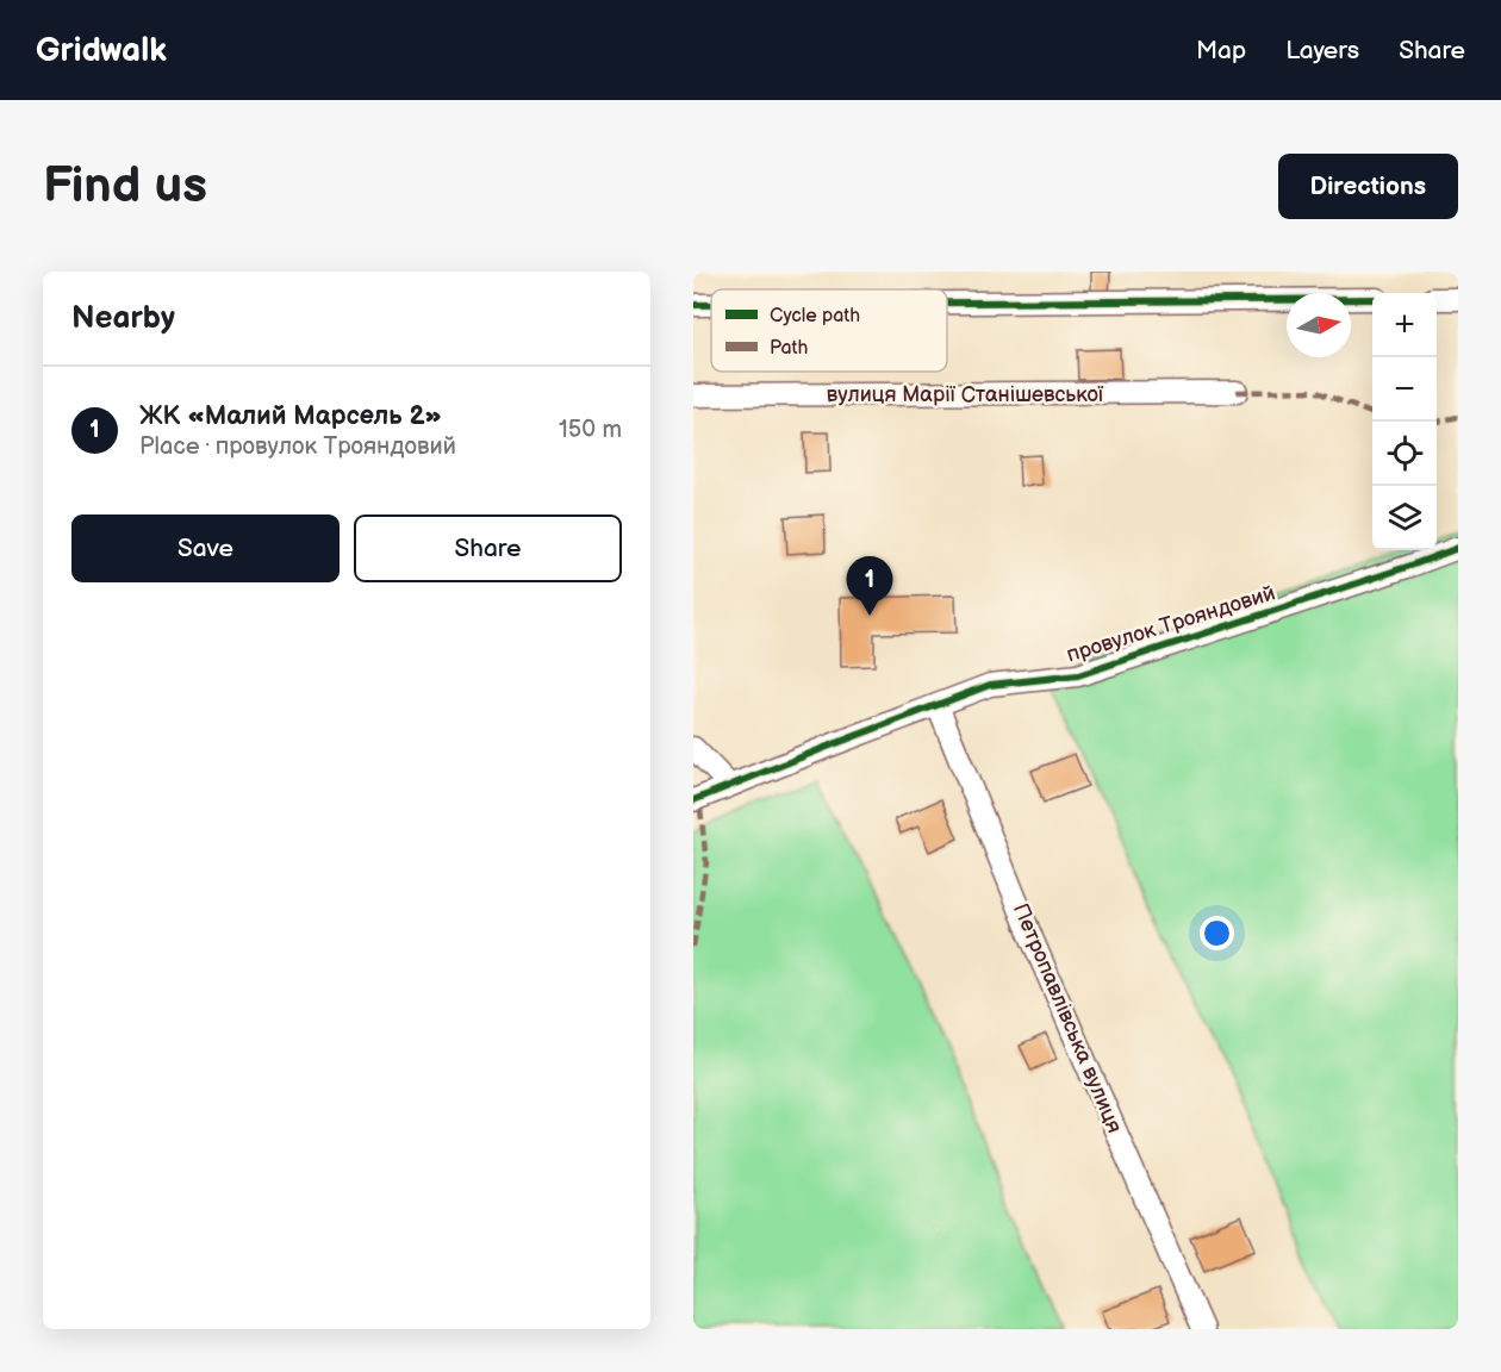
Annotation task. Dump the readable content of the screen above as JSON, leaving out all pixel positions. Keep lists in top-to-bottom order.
{
  "streets": {
    "street": ["вулиця Марії Станішевської", "провулок Трояндовий", "Петропавлівська вулиця"]
  },
  "crossings": [
    ["провулок Трояндовий", "Петропавлівська вулиця"]
  ],
  "legend": ["Cycle path", "Path"],
  "north": "right",
  "page": {
    "header": "Gridwalk",
    "nav": ["Map", "Layers", "Share"],
    "buttons": [
      "Directions",
      ["Save", "Share"]
    ],
    "title": "Find us",
    "heading": "Nearby",
    "map_buttons": ["+", "−"],
    "list": [
      {
        "mark": "1",
        "name": "ЖК «Малий Марсель 2»",
        "note": "Place · провулок Трояндовий",
        "value": "150 m"
      }
    ],
    "pins": "1"
  }
}
